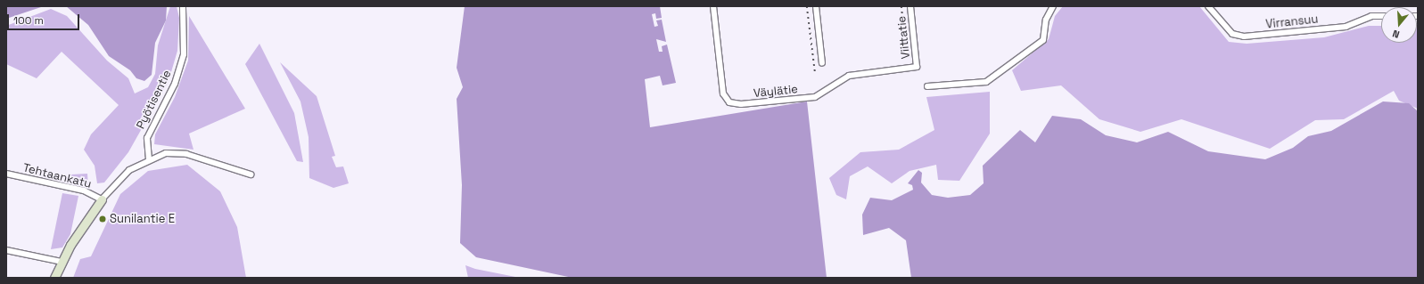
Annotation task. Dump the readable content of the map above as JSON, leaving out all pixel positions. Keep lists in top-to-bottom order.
{
  "streets": {
    "street": [
      "Virransuu",
      "Viittatie",
      "Väylätie",
      "Pyötisentie",
      "Tehtaankatu"
    ]
  },
  "crossings": [
    ["Viittatie", "Väylätie"]
  ],
  "places": ["Sunilantie E"],
  "scale_bar": "100 m",
  "north": "bottom"
}
